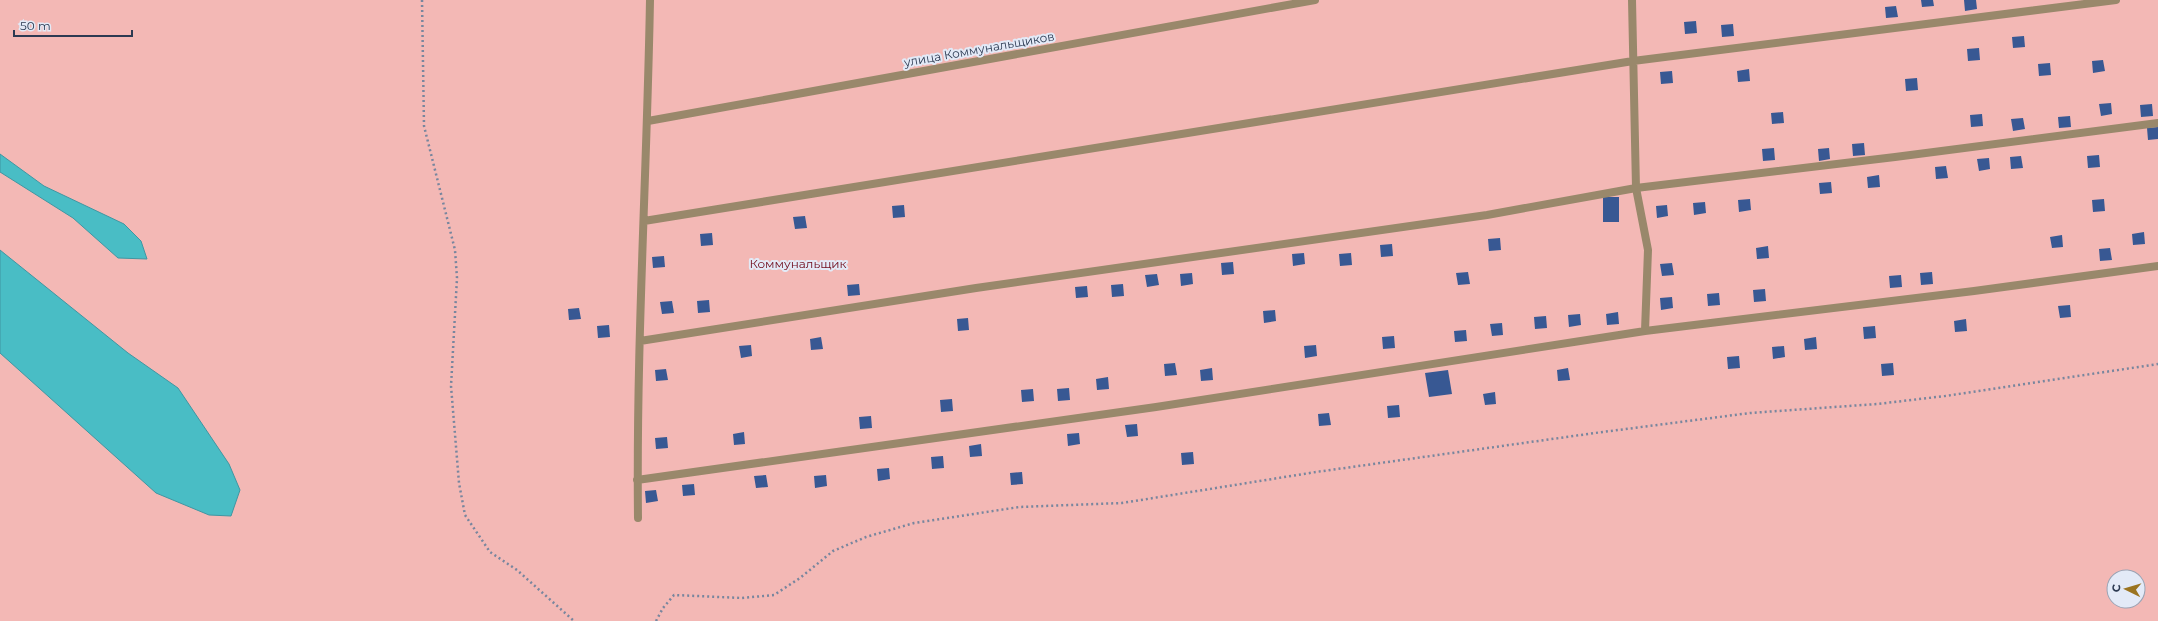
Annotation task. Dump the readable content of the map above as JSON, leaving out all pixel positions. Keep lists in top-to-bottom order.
{
  "streets": {
    "street": ["улица Коммунальщиков"]
  },
  "parks": ["Коммунальщик"],
  "scale_bar": "50 m",
  "north": "left"
}
